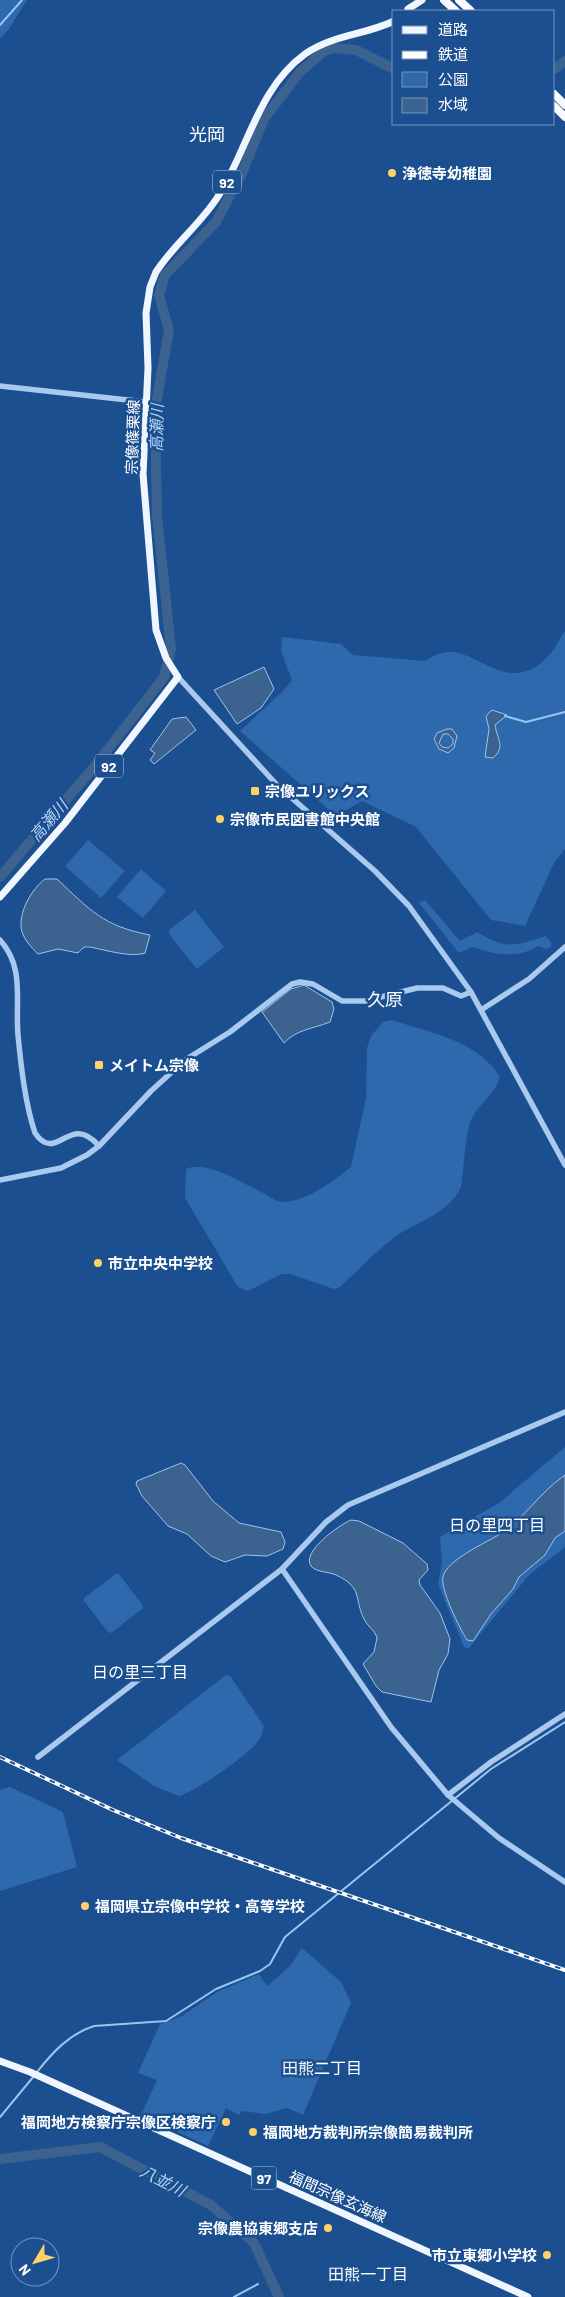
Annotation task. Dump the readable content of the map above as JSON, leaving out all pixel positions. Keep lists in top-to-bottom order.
{
  "streets": {
    "main road": [
      "92",
      "宗像篠栗線",
      "97",
      "福間宗像玄海線"
    ]
  },
  "crossings": [
    ["92", "宗像篠栗線"]
  ],
  "districts": [
    "光岡",
    "久原",
    "日の里四丁目",
    "日の里三丁目",
    "田熊二丁目",
    "田熊一丁目"
  ],
  "water": ["高瀬川", "八並川"],
  "places": {
    "other": [
      "浄徳寺幼稚園",
      "宗像市民図書館中央館",
      "市立中央中学校",
      "福岡県立宗像中学校・高等学校",
      "福岡地方検察庁宗像区検察庁",
      "福岡地方裁判所宗像簡易裁判所",
      "宗像農協東郷支店",
      "市立東郷小学校"
    ],
    "transit": ["宗像ユリックス", "メイトム宗像"]
  },
  "legend": [
    "道路",
    "鉄道",
    "公園",
    "水域"
  ],
  "north": "bottom left"
}
